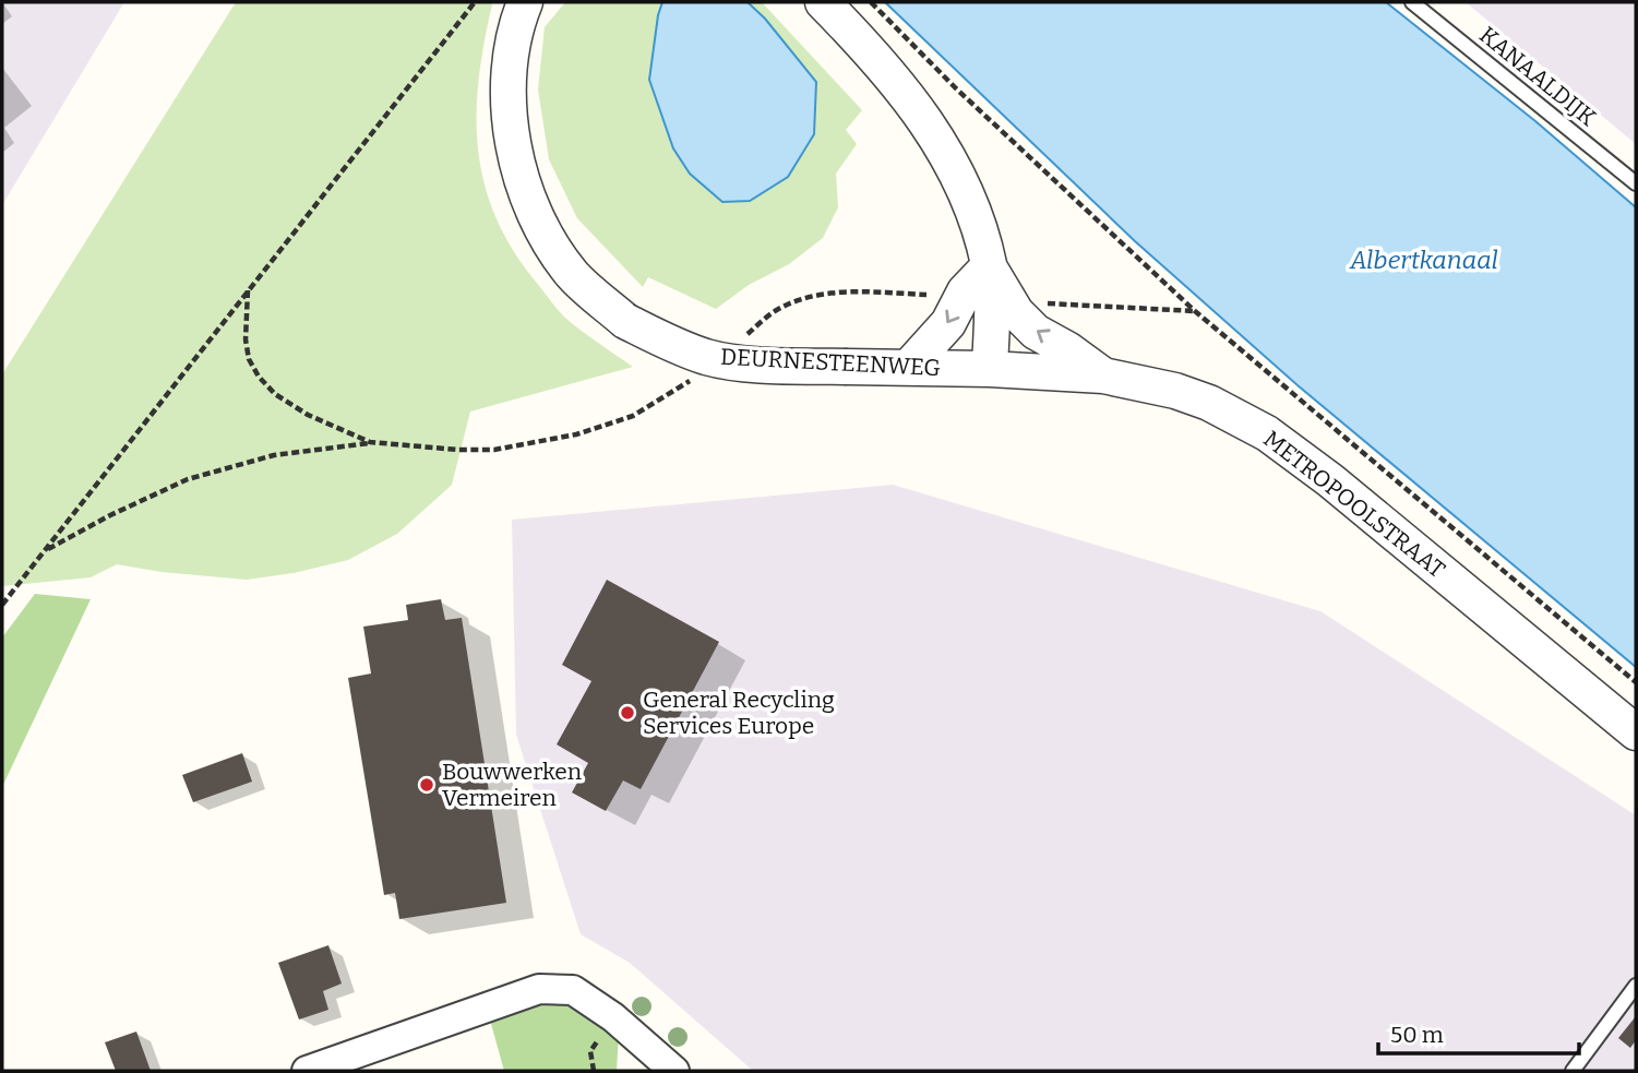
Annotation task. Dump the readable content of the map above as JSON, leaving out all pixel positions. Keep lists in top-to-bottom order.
{
  "streets": {
    "street": ["DEURNESTEENWEG", "METROPOOLSTRAAT"],
    "lane": ["KANAALDIJK"]
  },
  "crossings": [
    ["DEURNESTEENWEG", "METROPOOLSTRAAT"]
  ],
  "water": ["Albertkanaal"],
  "places": ["General Recycling Services Europe", "Bouwwerken Vermeiren"],
  "scale_bar": "50 m"
}
